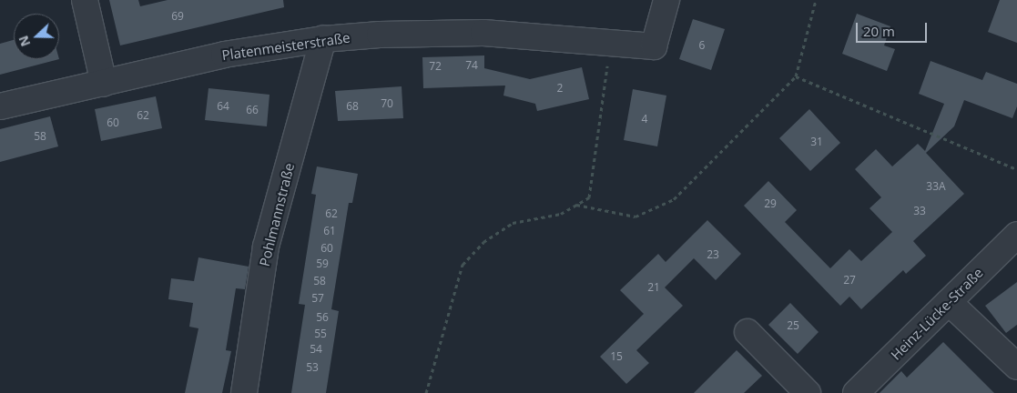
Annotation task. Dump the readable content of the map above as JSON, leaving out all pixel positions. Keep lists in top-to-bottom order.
{
  "streets": {
    "street": ["Platenmeisterstraße", "Pohlmannstraße", "Heinz-Lücke-Straße"]
  },
  "crossings": [
    ["Platenmeisterstraße", "Pohlmannstraße"]
  ],
  "house_numbers": [
    "69",
    "6",
    "74",
    "72",
    "2",
    "70",
    "64",
    "68",
    "66",
    "62",
    "4",
    "60",
    "58",
    "31",
    "33A",
    "29",
    "33",
    "62",
    "61",
    "60",
    "23",
    "59",
    "27",
    "58",
    "21",
    "57",
    "56",
    "25",
    "55",
    "54",
    "15",
    "53"
  ],
  "scale_bar": "20 m",
  "north": "left"
}
